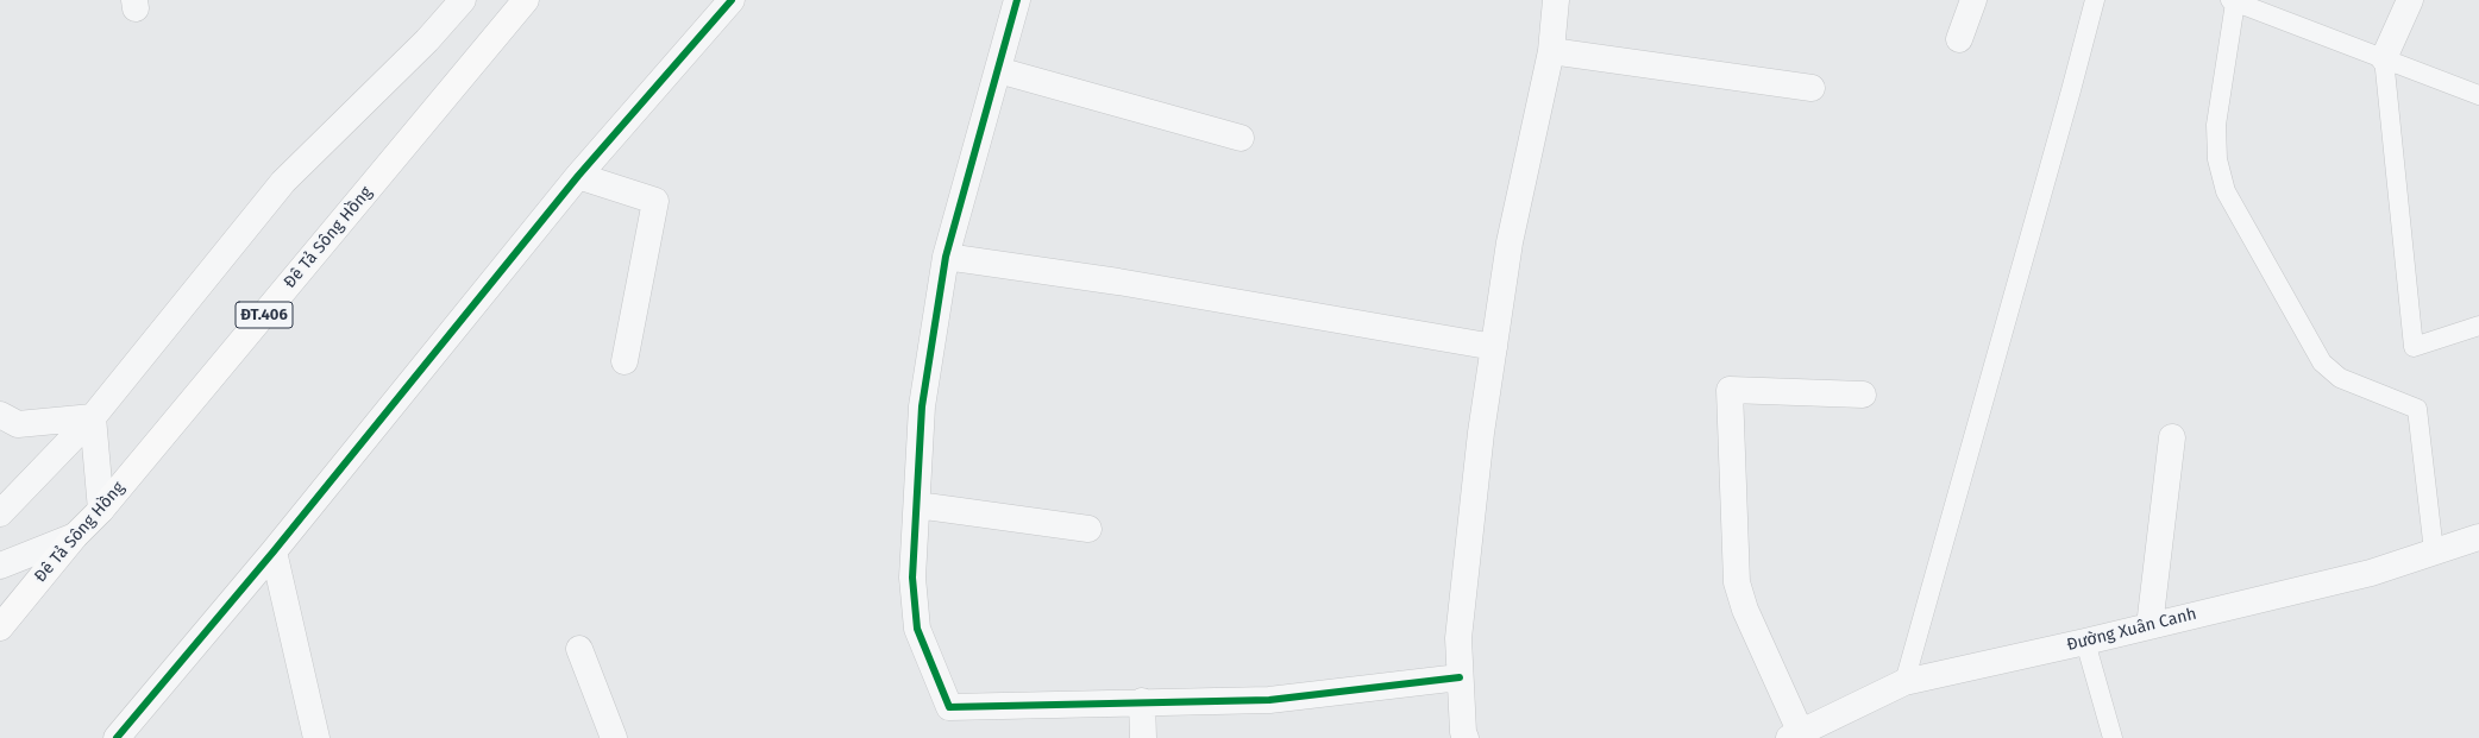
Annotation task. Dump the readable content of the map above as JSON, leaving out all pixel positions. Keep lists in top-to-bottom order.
{
  "streets": {
    "main road": ["Đê Tả Sông Hồng", "ĐT.406"],
    "street": ["Đường Xuân Canh"]
  }
}
